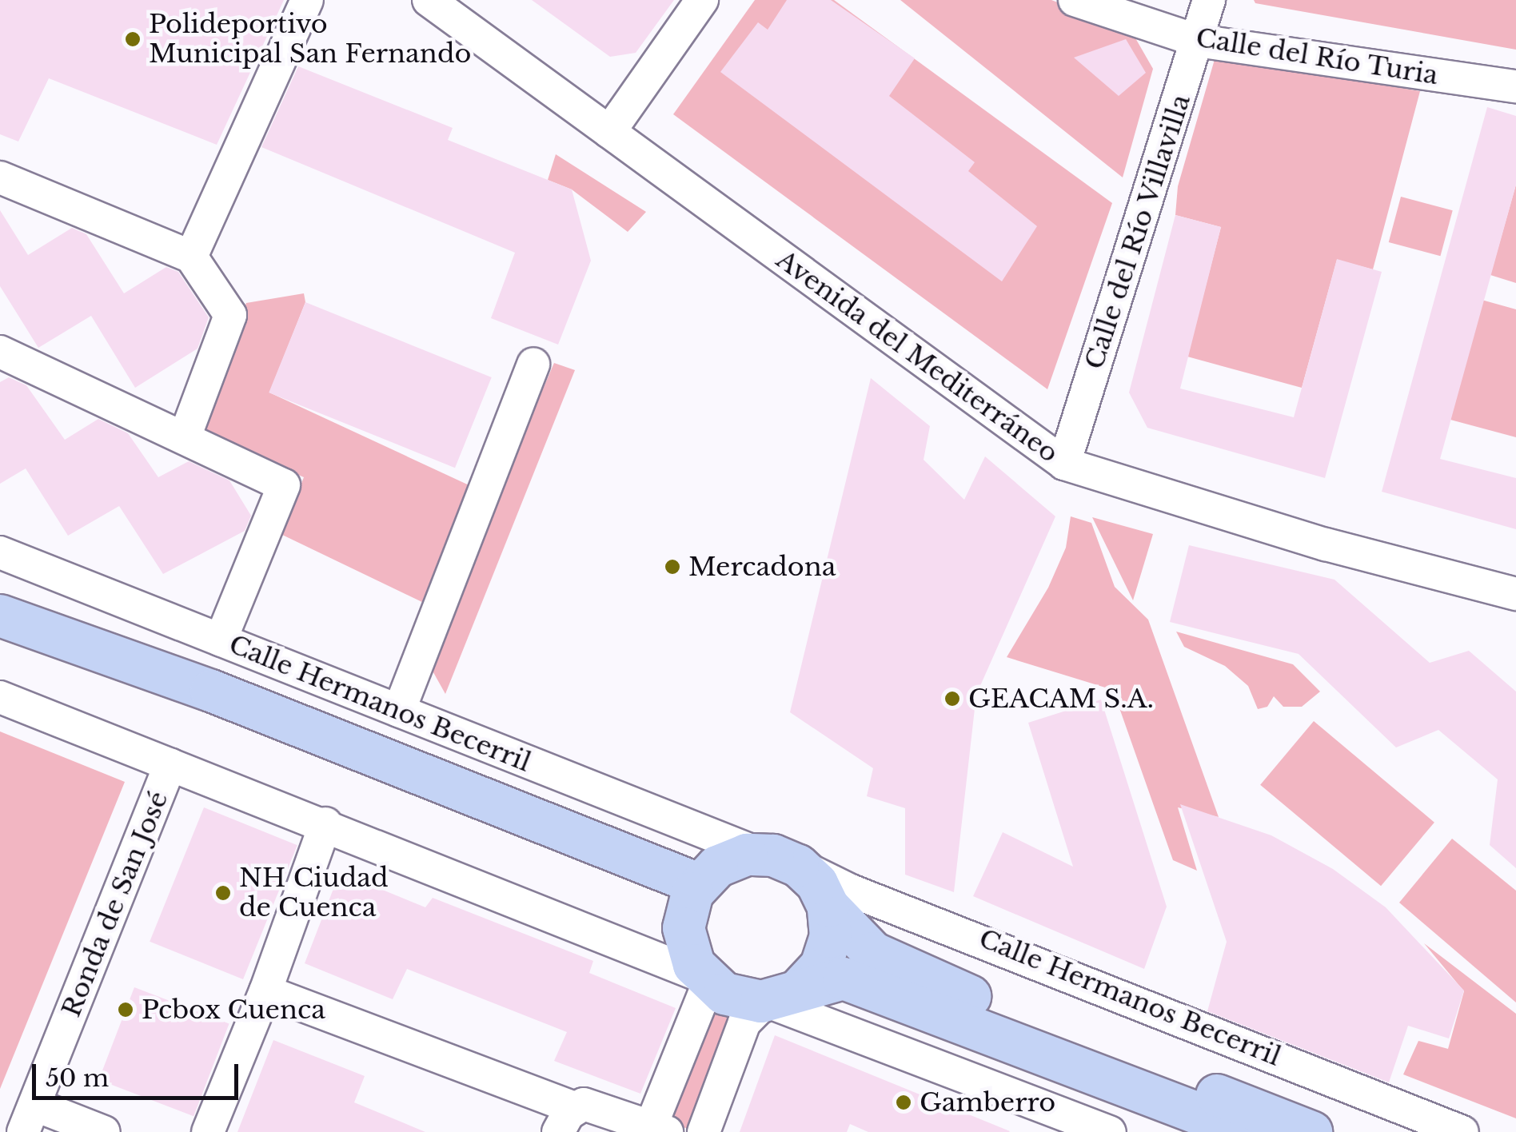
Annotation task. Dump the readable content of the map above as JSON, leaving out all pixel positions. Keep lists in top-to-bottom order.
{
  "streets": {
    "main road": ["Calle Hermanos Becerril"],
    "street": [
      "Calle del Río Turia",
      "Calle del Río Villavilla",
      "Avenida del Mediterráneo",
      "Ronda de San José"
    ]
  },
  "crossings": [
    ["Calle del Río Turia", "Calle del Río Villavilla"],
    ["Calle del Río Villavilla", "Avenida del Mediterráneo"]
  ],
  "places": [
    "Polideportivo Municipal San Fernando",
    "Mercadona",
    "GEACAM S.A.",
    "NH Ciudad de Cuenca",
    "Pcbox Cuenca",
    "Gamberro"
  ],
  "scale_bar": "50 m"
}
